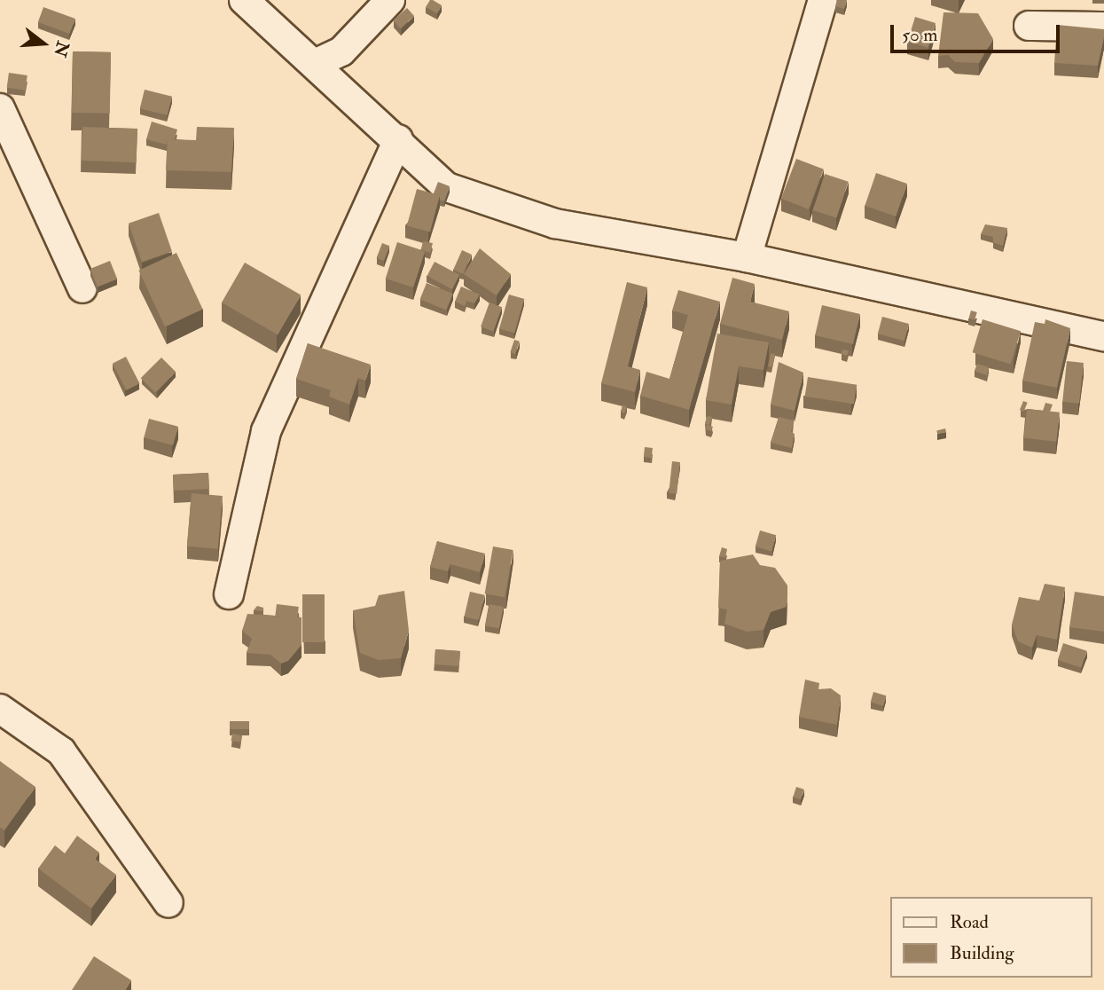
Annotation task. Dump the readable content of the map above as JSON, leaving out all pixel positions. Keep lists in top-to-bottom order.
{
  "legend": ["Road", "Building"],
  "scale_bar": "50 m",
  "north": "right"
}
